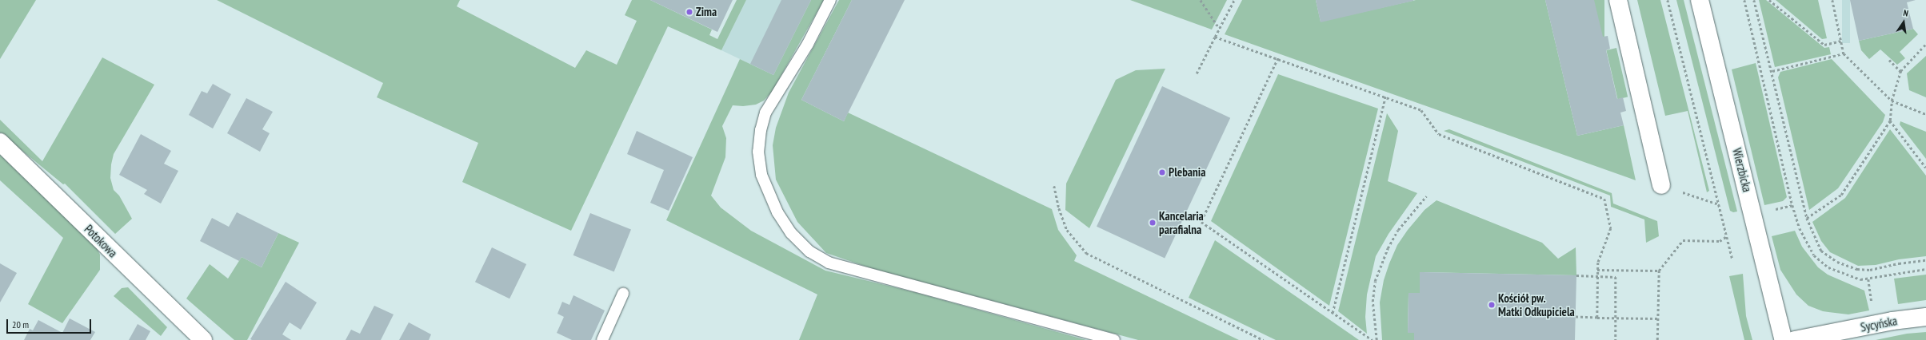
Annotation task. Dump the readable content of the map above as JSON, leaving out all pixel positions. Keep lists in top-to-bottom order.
{
  "streets": {
    "street": ["Wierzbicka", "Potokowa", "Sycyńska"]
  },
  "places": [
    "Zima",
    "Plebania",
    "Kancelaria parafialna",
    "Kościół pw. Matki Odkupiciela"
  ],
  "scale_bar": "20 m",
  "north": "top"
}
